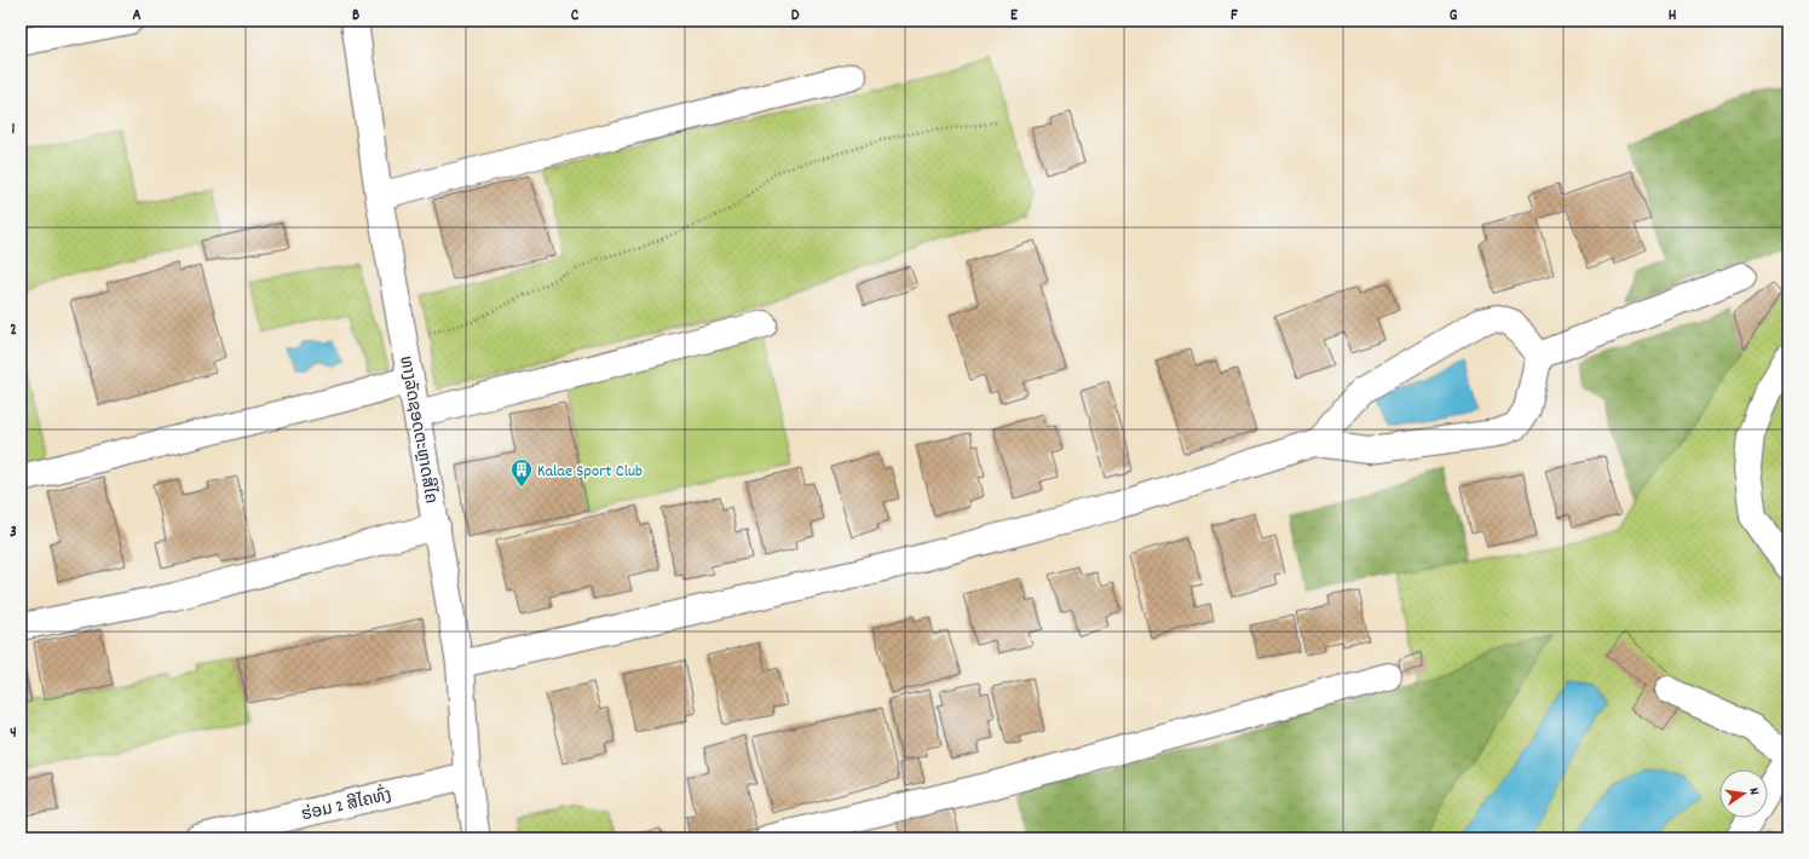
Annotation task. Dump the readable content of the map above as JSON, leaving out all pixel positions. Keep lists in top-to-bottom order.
{
  "streets": {
    "street": ["ທາງລັດຊອດຕະຫຼາດສີໄຄ", "ຮ່ອມ 2 ສີໄຄທົ່ງ"]
  },
  "crossings": [
    ["ທາງລັດຊອດຕະຫຼາດສີໄຄ", "ຮ່ອມ 2 ສີໄຄທົ່ງ"]
  ],
  "places": {
    "building": ["Kalae Sport Club"]
  },
  "north": "right",
  "grid": {
    "columns": [
      "A",
      "B",
      "C",
      "D",
      "E",
      "F",
      "G",
      "H"
    ],
    "rows": [
      "1",
      "2",
      "3",
      "4"
    ]
  }
}
